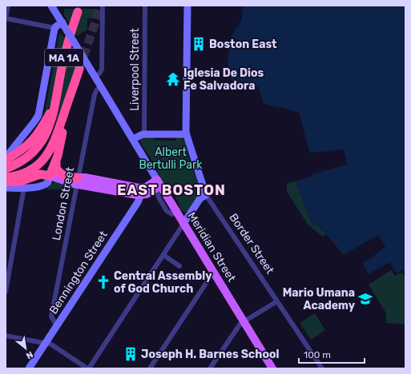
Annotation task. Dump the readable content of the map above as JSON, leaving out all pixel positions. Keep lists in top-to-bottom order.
{
  "streets": {
    "highway": ["MA 1A"],
    "main road": ["Border Street", "Meridian Street", "Bennington Street"],
    "street": ["Liverpool Street", "London Street"]
  },
  "crossings": [
    ["London Street", "Meridian Street"],
    ["London Street", "Bennington Street"]
  ],
  "districts": ["EAST BOSTON"],
  "parks": ["Albert Bertulli Park"],
  "places": {
    "building": ["Boston East", "Joseph H. Barnes School"],
    "temple": ["Iglesia De Dios Fe Salvadora"],
    "church": ["Central Assembly of God Church"],
    "school or university": ["Mario Umana Academy"]
  },
  "scale_bar": "100 m",
  "north": "bottom right"
}
